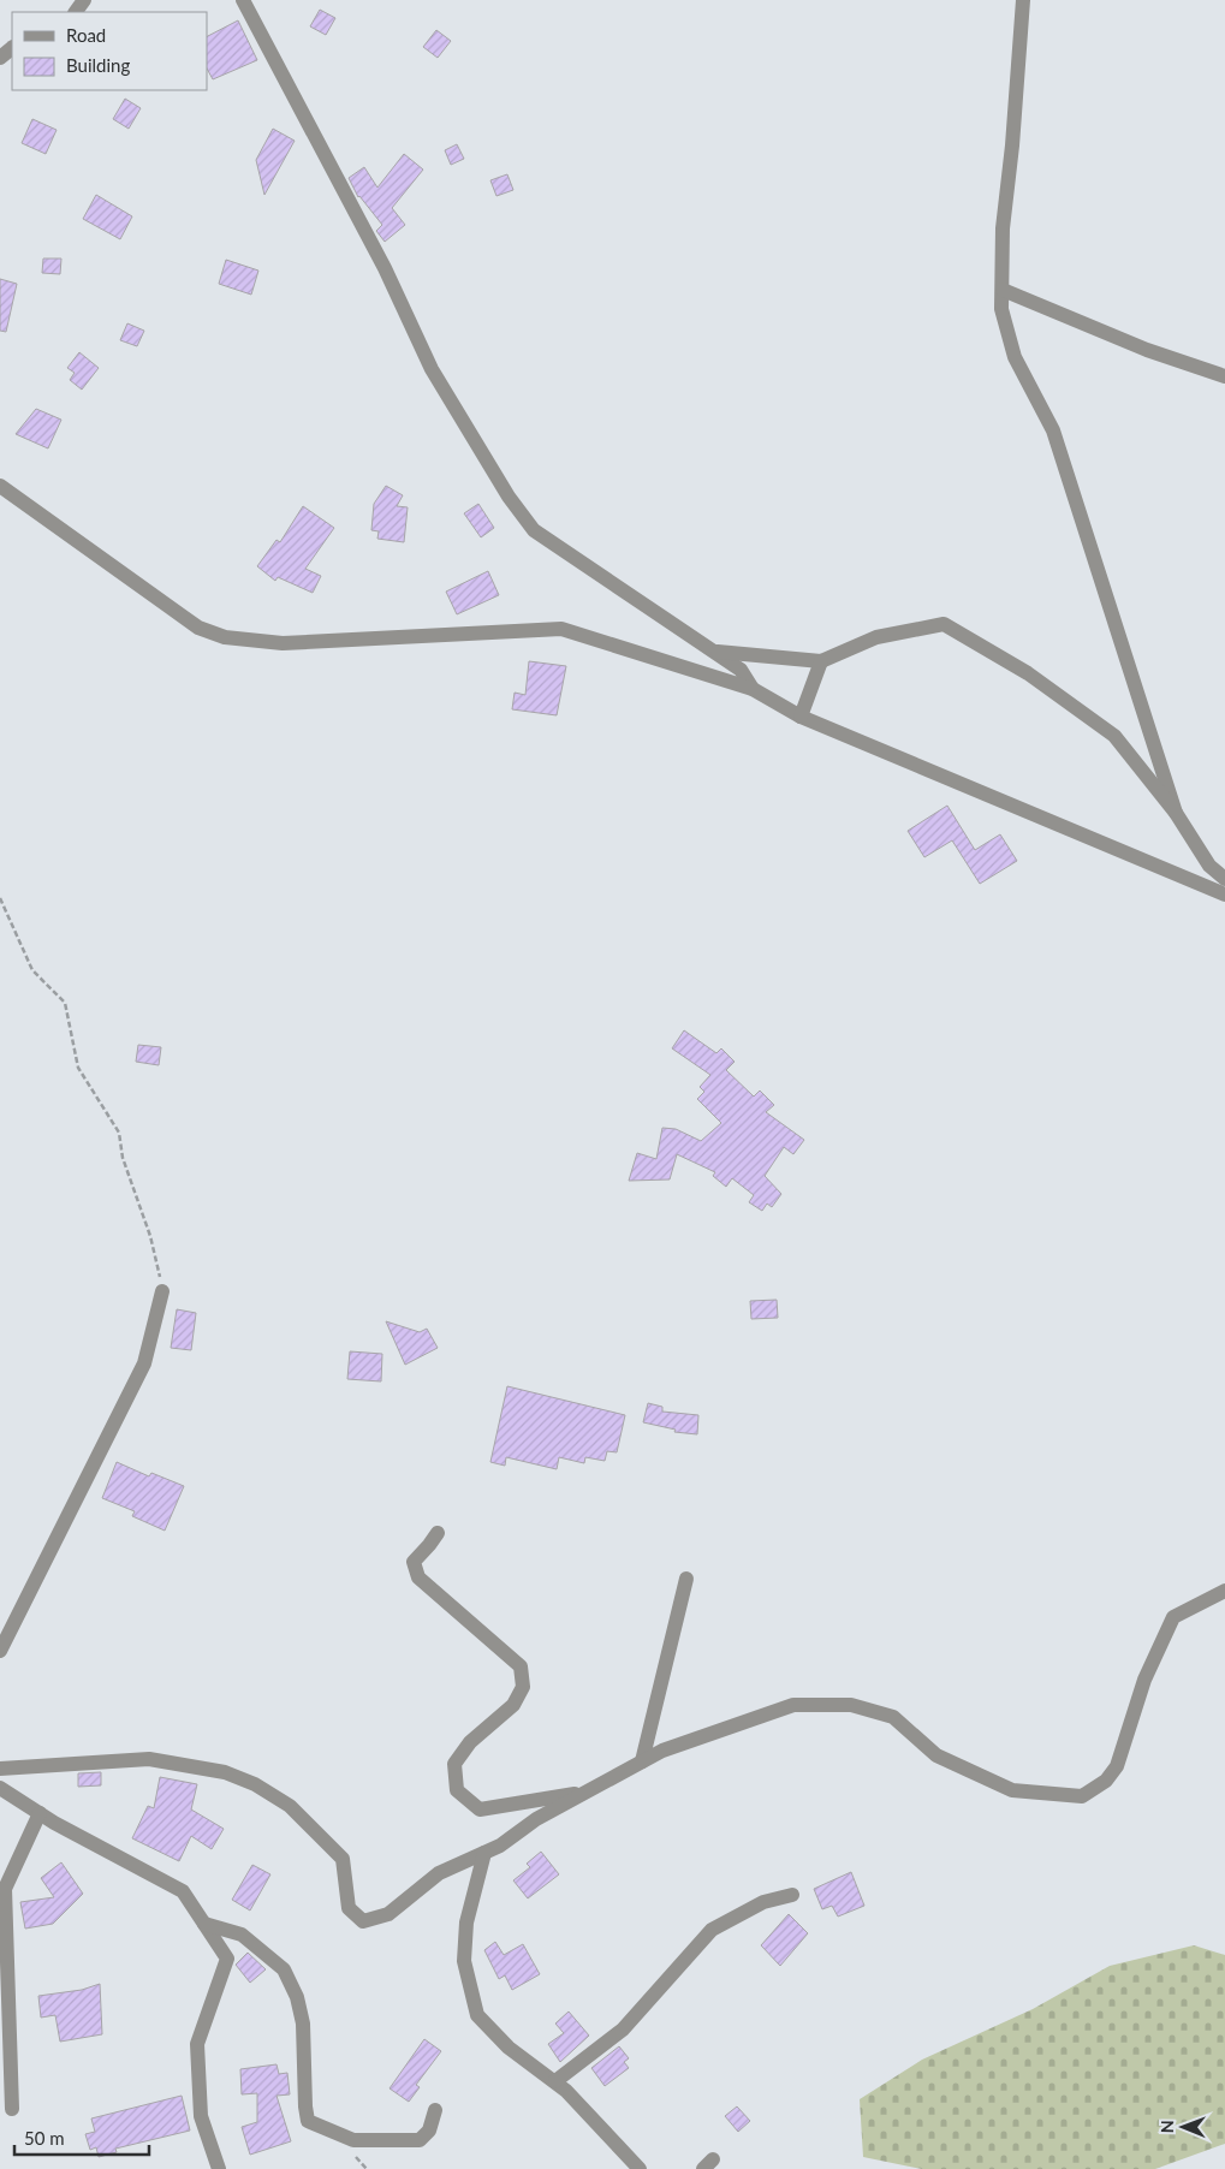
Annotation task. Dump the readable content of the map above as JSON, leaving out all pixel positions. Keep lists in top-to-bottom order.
{
  "legend": ["Road", "Building"],
  "scale_bar": "50 m",
  "north": "left"
}
